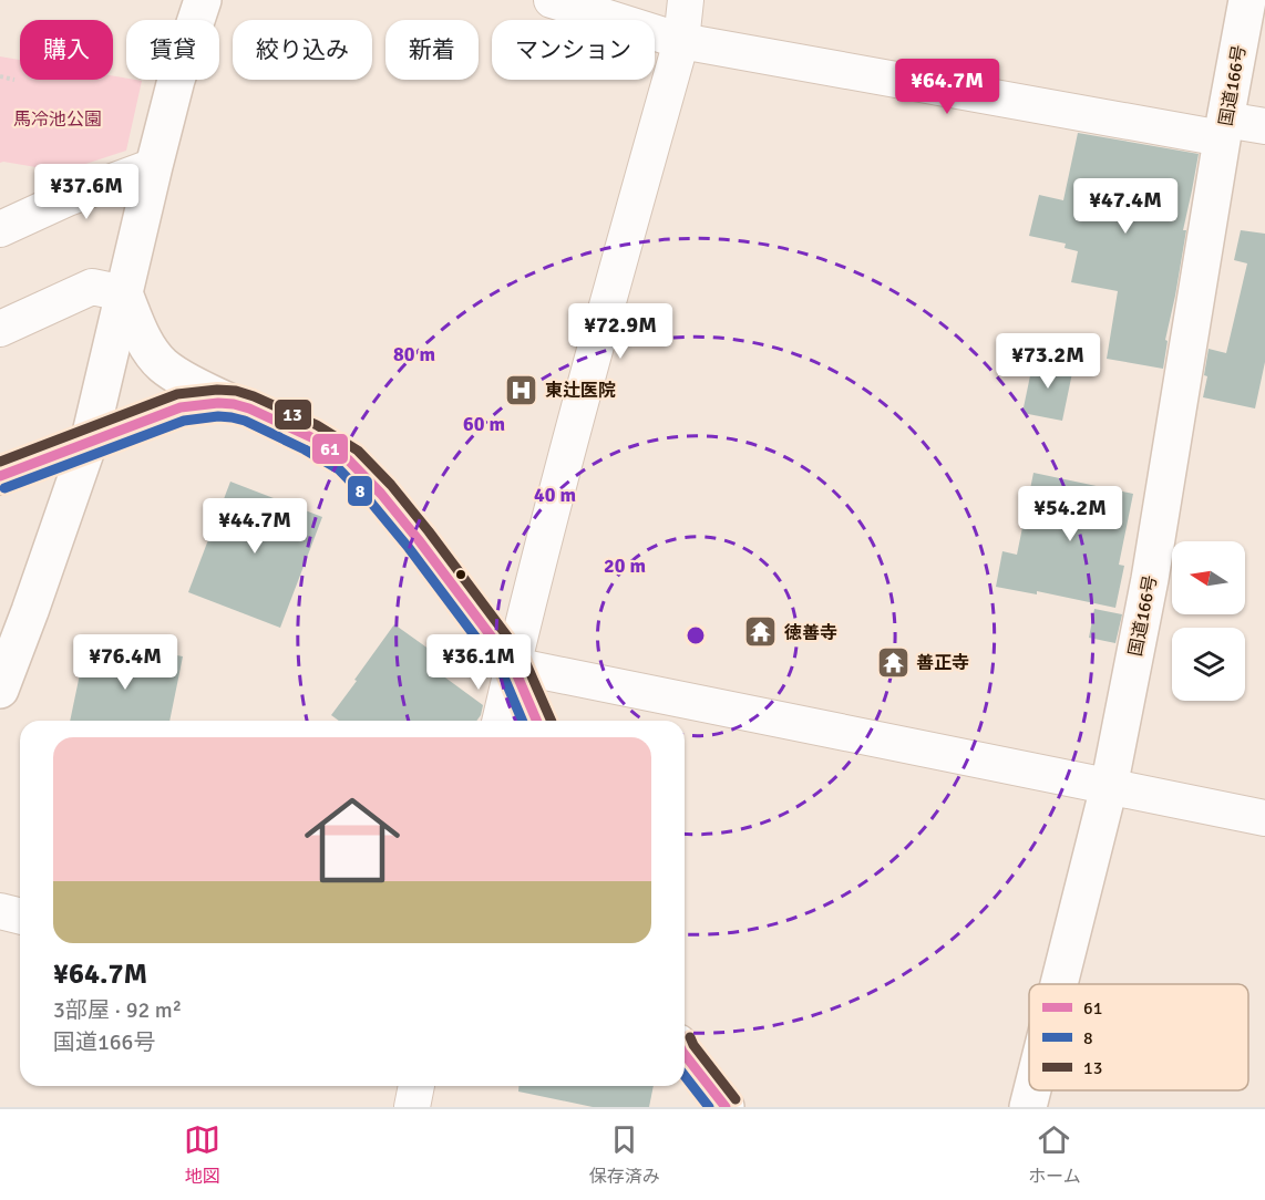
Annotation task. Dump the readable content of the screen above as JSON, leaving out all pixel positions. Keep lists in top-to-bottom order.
{
  "streets": {
    "main road": ["国道166号"]
  },
  "parks": ["馬冷池公園"],
  "places": {
    "hospital": ["東辻医院"],
    "temple": ["徳善寺", "善正寺"]
  },
  "lines": ["transit line 13", "transit line 61", "transit line 8"],
  "legend": ["61", "8", "13"],
  "north": "left",
  "page": {
    "chip": [
      "購入",
      "賃貸",
      "絞り込み",
      "新着",
      "マンション"
    ],
    "price": [
      "¥64.7M",
      "¥37.6M",
      "¥47.4M",
      "¥72.9M",
      "¥73.2M",
      "¥54.2M",
      "¥44.7M",
      "¥76.4M",
      "¥36.1M"
    ],
    "list": [
      {
        "name": "¥64.7M",
        "note": "3部屋 · 92 m² · 国道166号"
      }
    ],
    "tabs": ["地図", "保存済み", "ホーム"]
  },
  "rings": [
    "80 m",
    "60 m",
    "40 m",
    "20 m"
  ]
}
